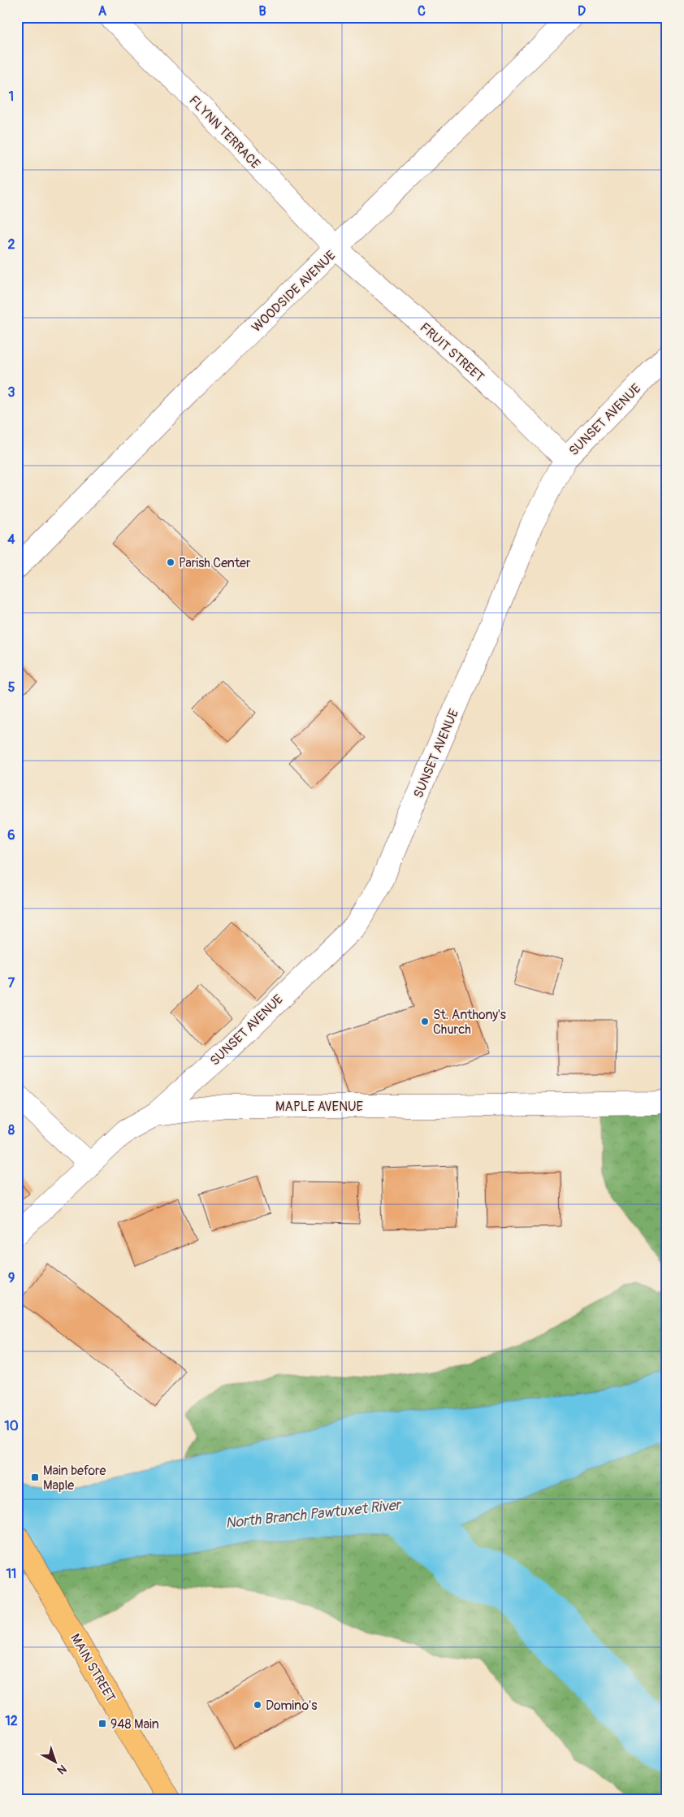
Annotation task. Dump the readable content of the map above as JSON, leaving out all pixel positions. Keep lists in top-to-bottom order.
{
  "streets": {
    "main road": ["MAIN STREET"],
    "street": [
      "FLYNN TERRACE",
      "WOODSIDE AVENUE",
      "FRUIT STREET",
      "SUNSET AVENUE",
      "MAPLE AVENUE"
    ]
  },
  "crossings": [
    ["FLYNN TERRACE", "WOODSIDE AVENUE"],
    ["FLYNN TERRACE", "FRUIT STREET"],
    ["WOODSIDE AVENUE", "FRUIT STREET"],
    ["FRUIT STREET", "SUNSET AVENUE"],
    ["SUNSET AVENUE", "MAPLE AVENUE"]
  ],
  "water": ["North Branch Pawtuxet River"],
  "places": {
    "other": ["Parish Center", "St. Anthony's Church", "Domino's"],
    "transit": ["Main before Maple", "948 Main"]
  },
  "north": "bottom right",
  "grid": {
    "columns": [
      "A",
      "B",
      "C",
      "D"
    ],
    "rows": [
      "1",
      "2",
      "3",
      "4",
      "5",
      "6",
      "7",
      "8",
      "9",
      "10",
      "11",
      "12"
    ]
  }
}
